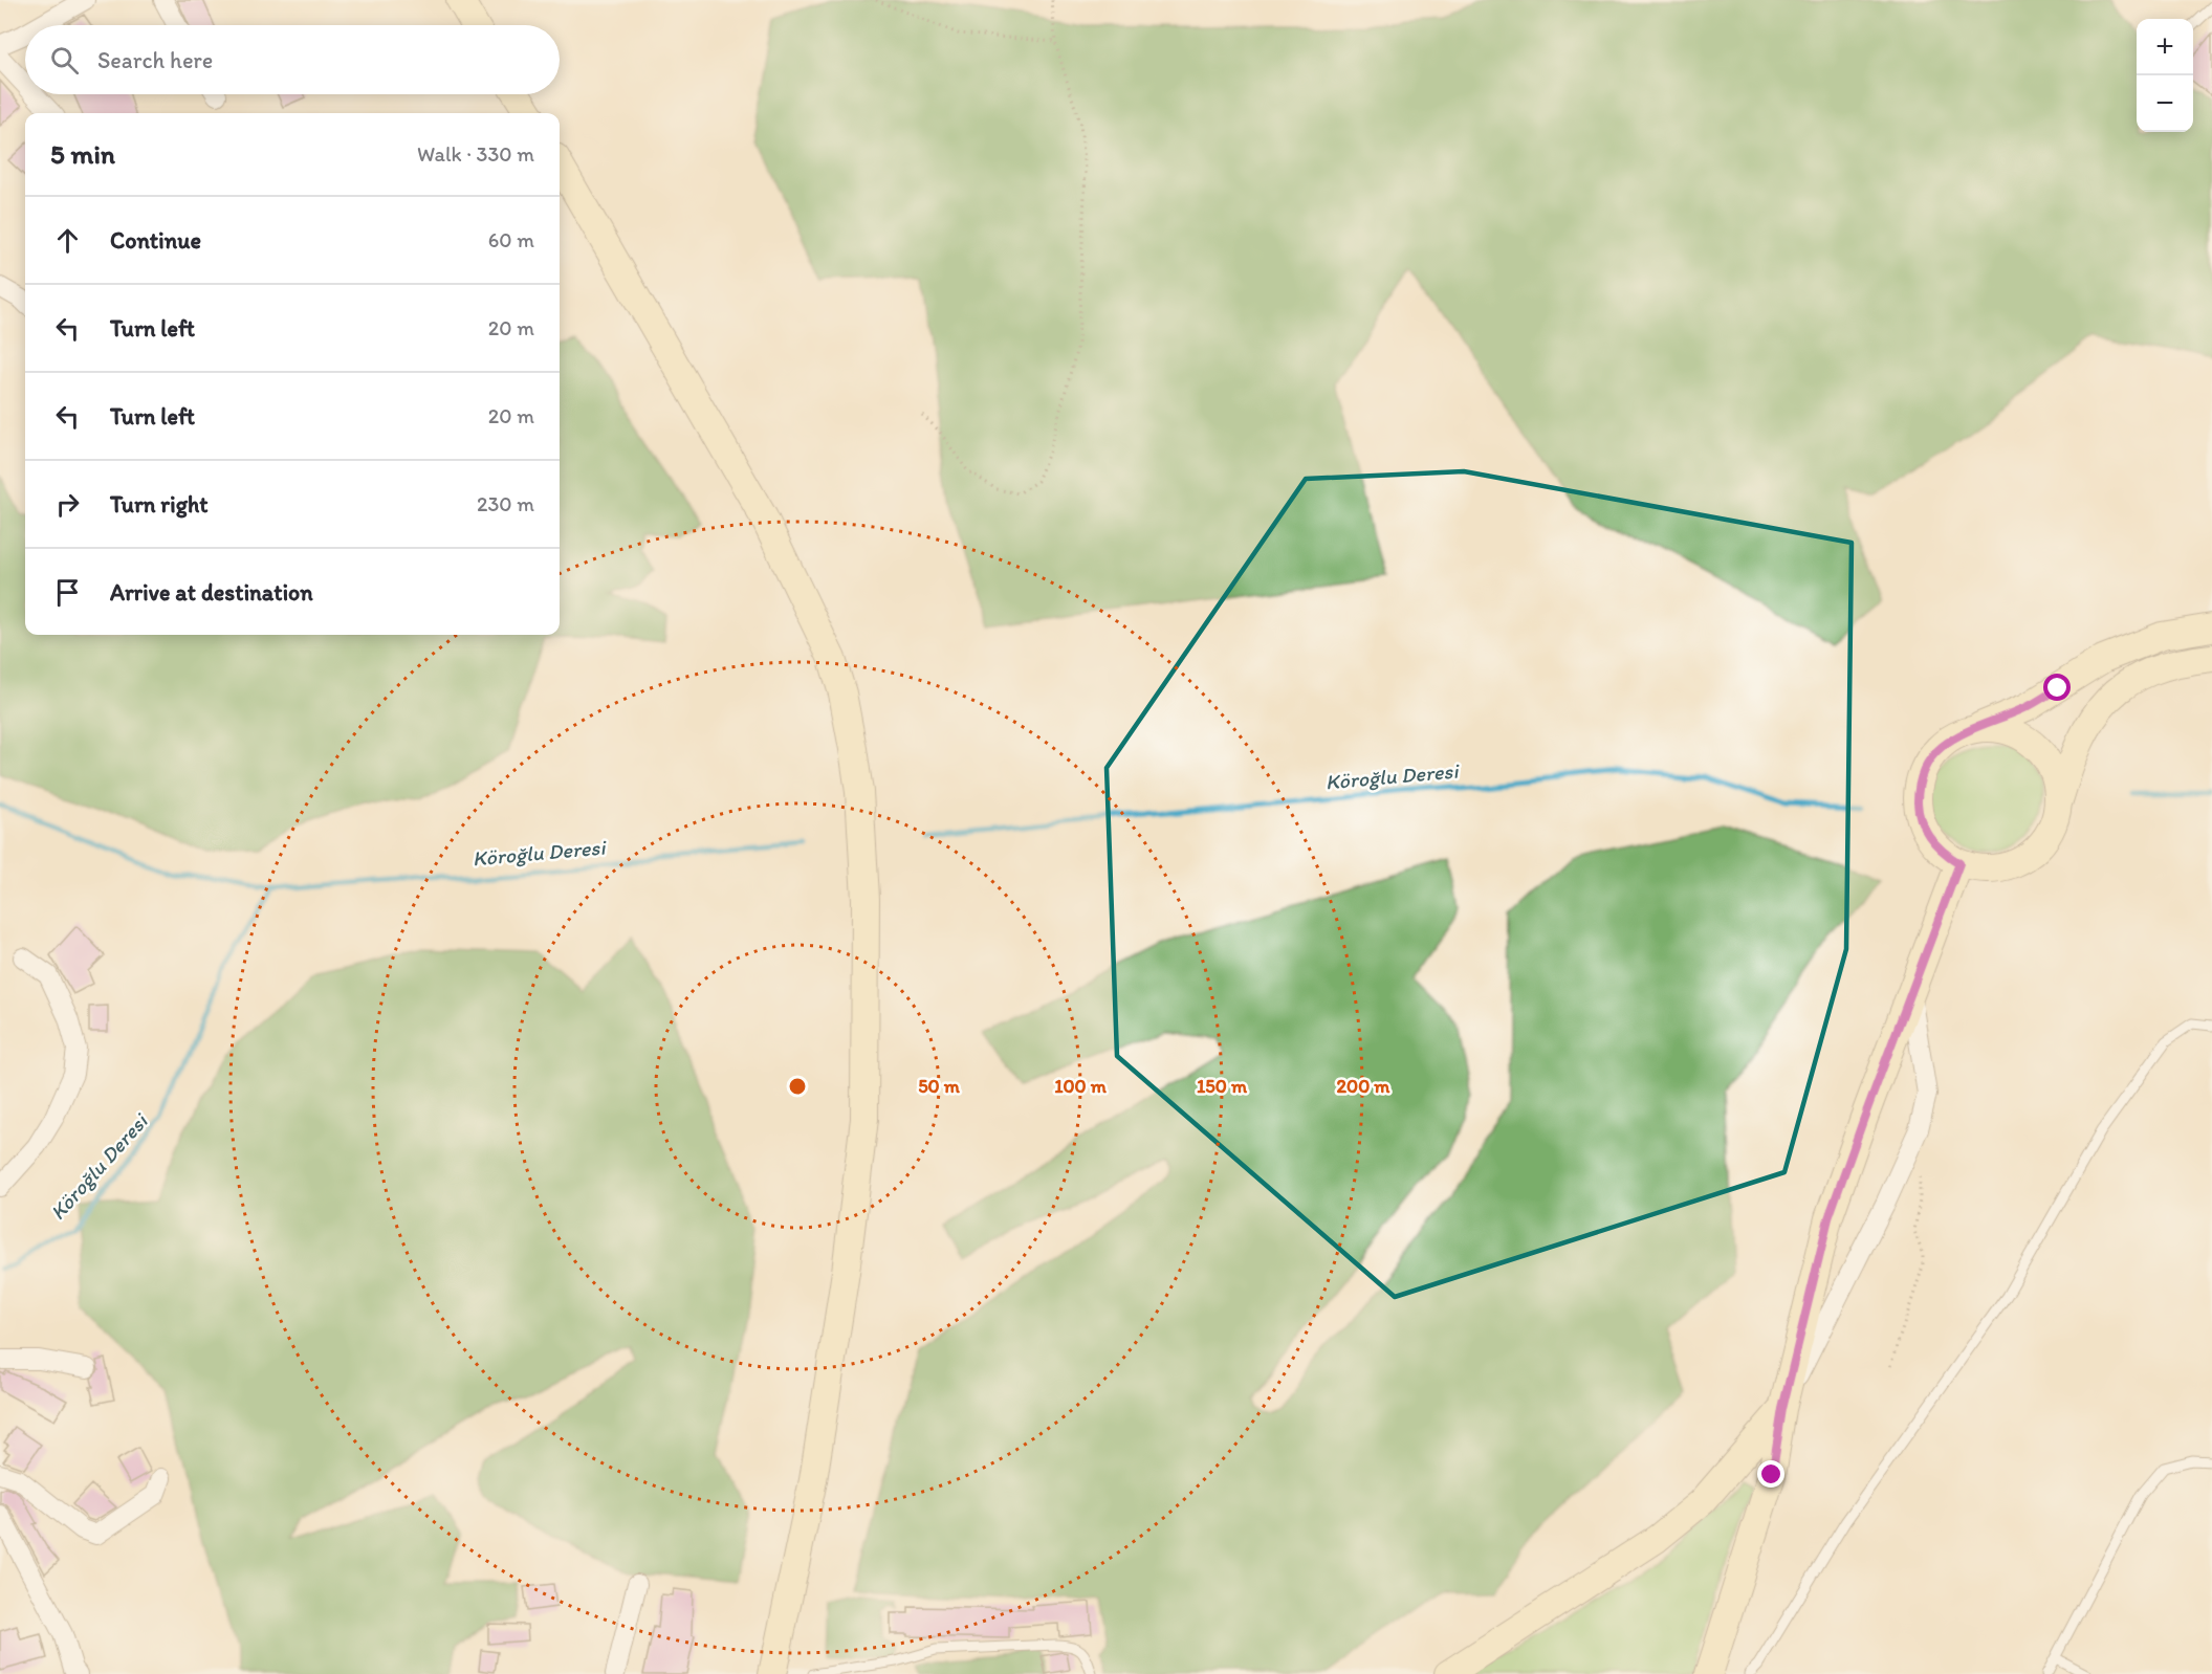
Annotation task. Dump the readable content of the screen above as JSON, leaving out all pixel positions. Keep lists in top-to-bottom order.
{
  "water": ["Köroğlu Deresi"],
  "page": {
    "map_buttons": ["+", "−"],
    "search": "Search here",
    "heading": ["5 min", "Walk · 330 m"],
    "list": [
      ["Continue", "60 m"],
      ["Turn left", "20 m"],
      ["Turn left", "20 m"],
      ["Turn right", "230 m"],
      "Arrive at destination"
    ]
  },
  "rings": [
    "50 m",
    "100 m",
    "150 m",
    "200 m"
  ]
}
